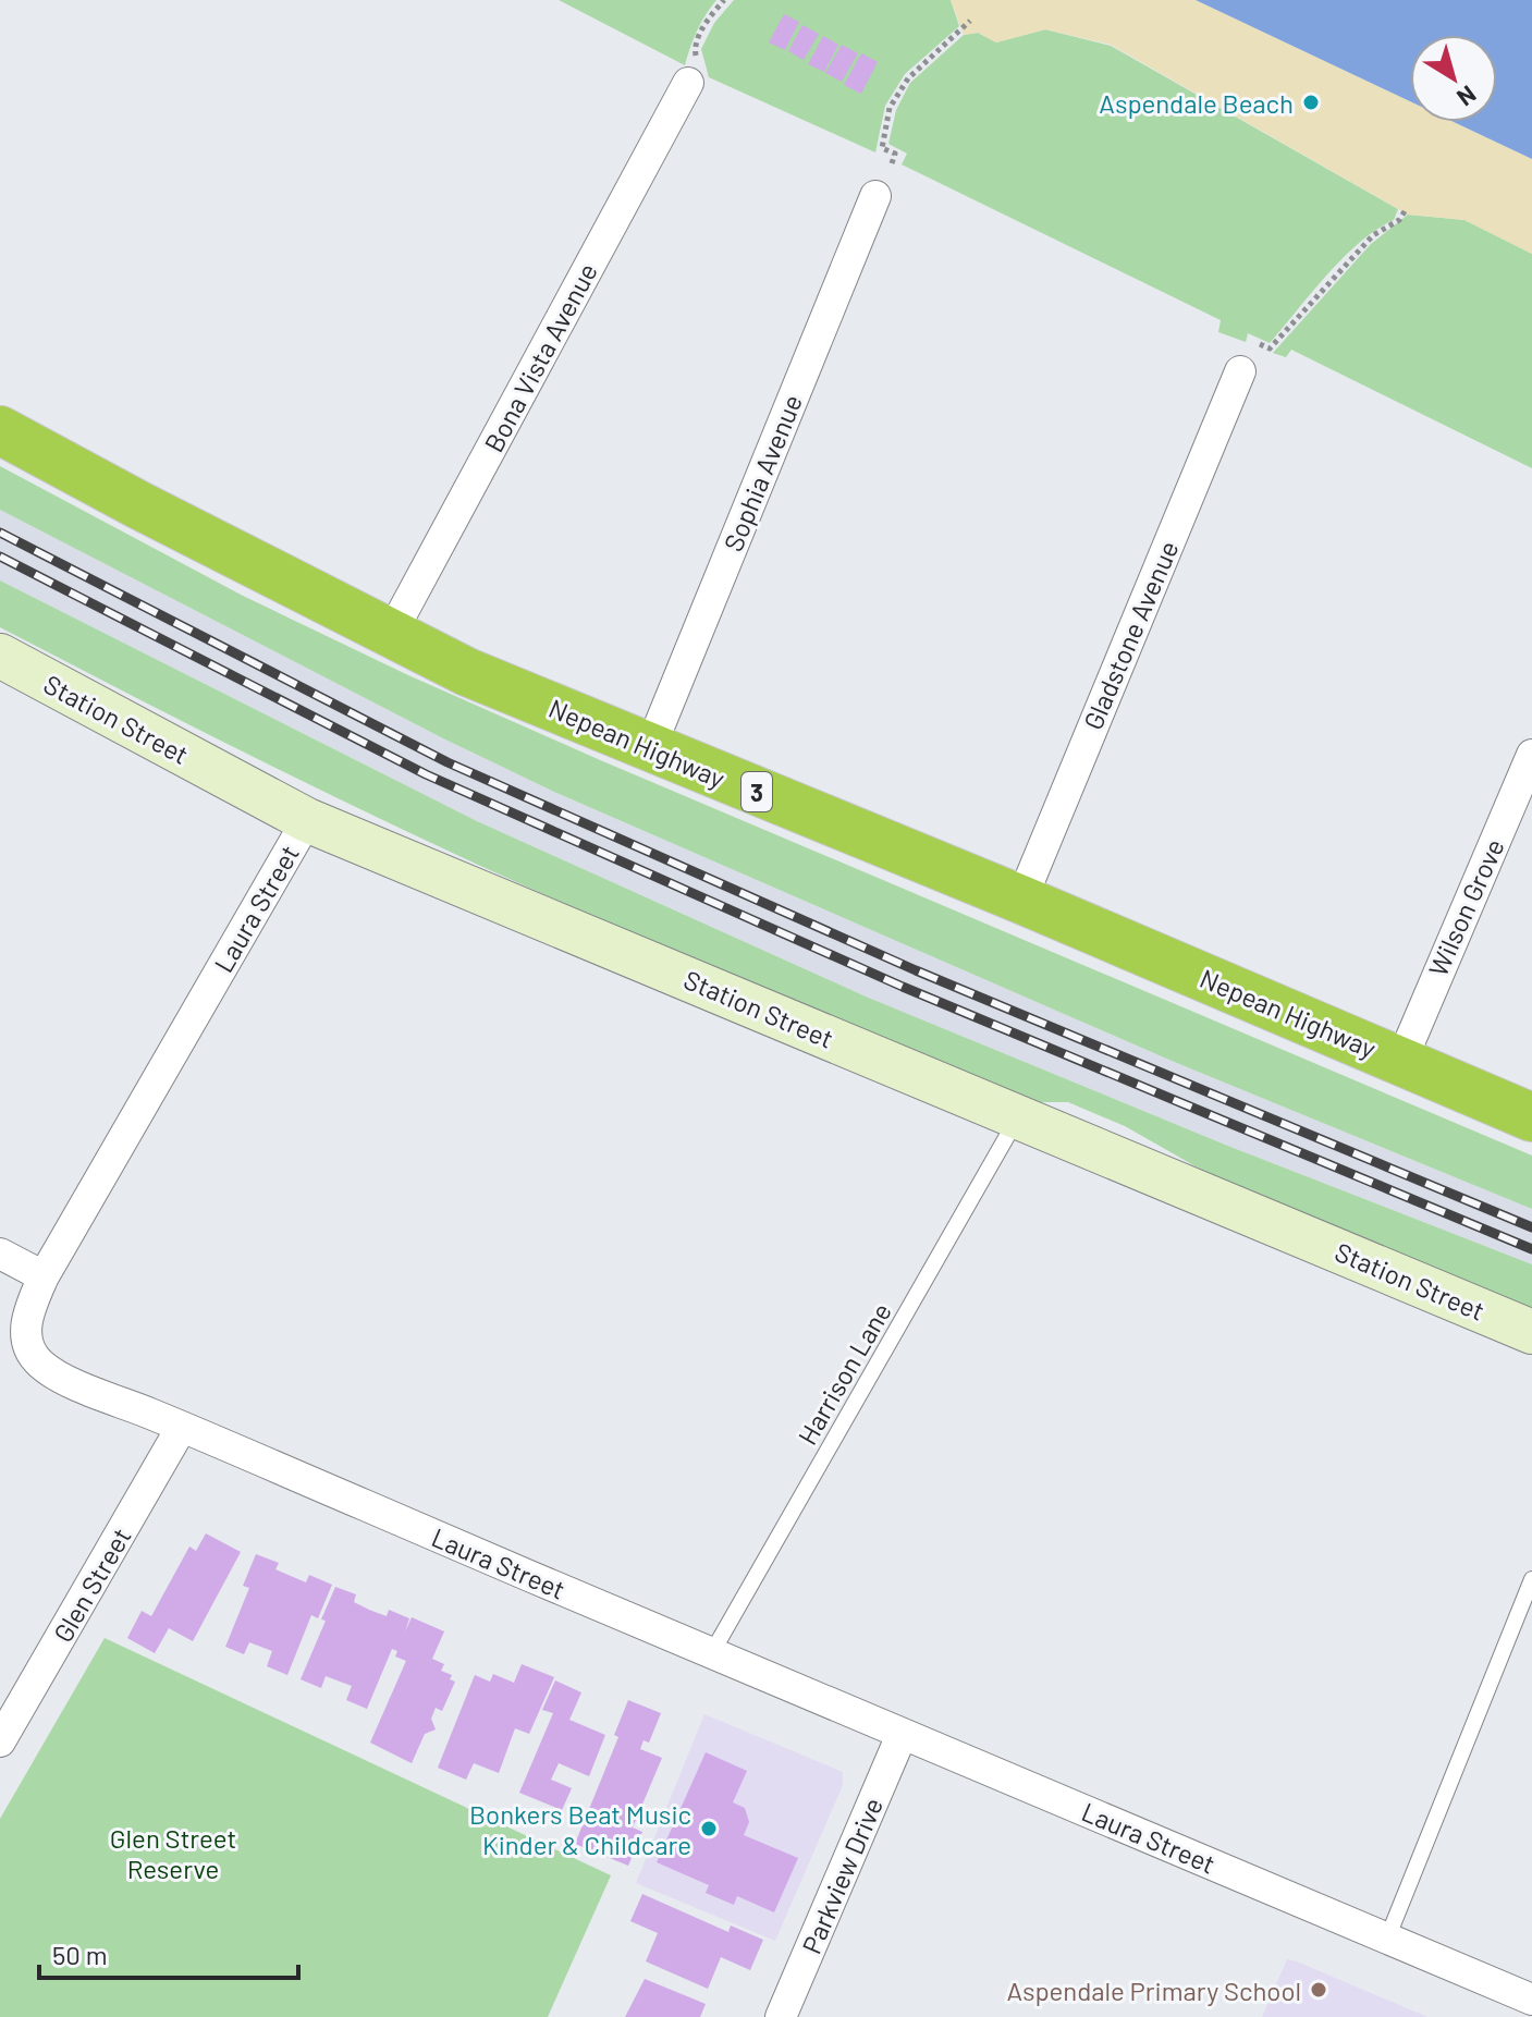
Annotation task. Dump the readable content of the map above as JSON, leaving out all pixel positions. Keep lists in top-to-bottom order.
{
  "streets": {
    "highway": ["Nepean Highway", "3"],
    "street": [
      "Bona Vista Avenue",
      "Sophia Avenue",
      "Gladstone Avenue",
      "Station Street",
      "Wilson Grove",
      "Laura Street",
      "Glen Street",
      "Parkview Drive"
    ],
    "lane": ["Harrison Lane"]
  },
  "crossings": [
    ["Bona Vista Avenue", "Nepean Highway"],
    ["Sophia Avenue", "Nepean Highway"],
    ["Gladstone Avenue", "Nepean Highway"],
    ["Station Street", "Laura Street"],
    ["Station Street", "Harrison Lane"],
    ["Nepean Highway", "Wilson Grove"],
    ["Laura Street", "Harrison Lane"],
    ["Laura Street", "Glen Street"],
    ["Laura Street", "Parkview Drive"]
  ],
  "parks": ["Glen Street Reserve"],
  "places": ["Aspendale Beach", "Bonkers Beat Music Kinder & Childcare", "Aspendale Primary School"],
  "scale_bar": "50 m",
  "north": "bottom right"
}
